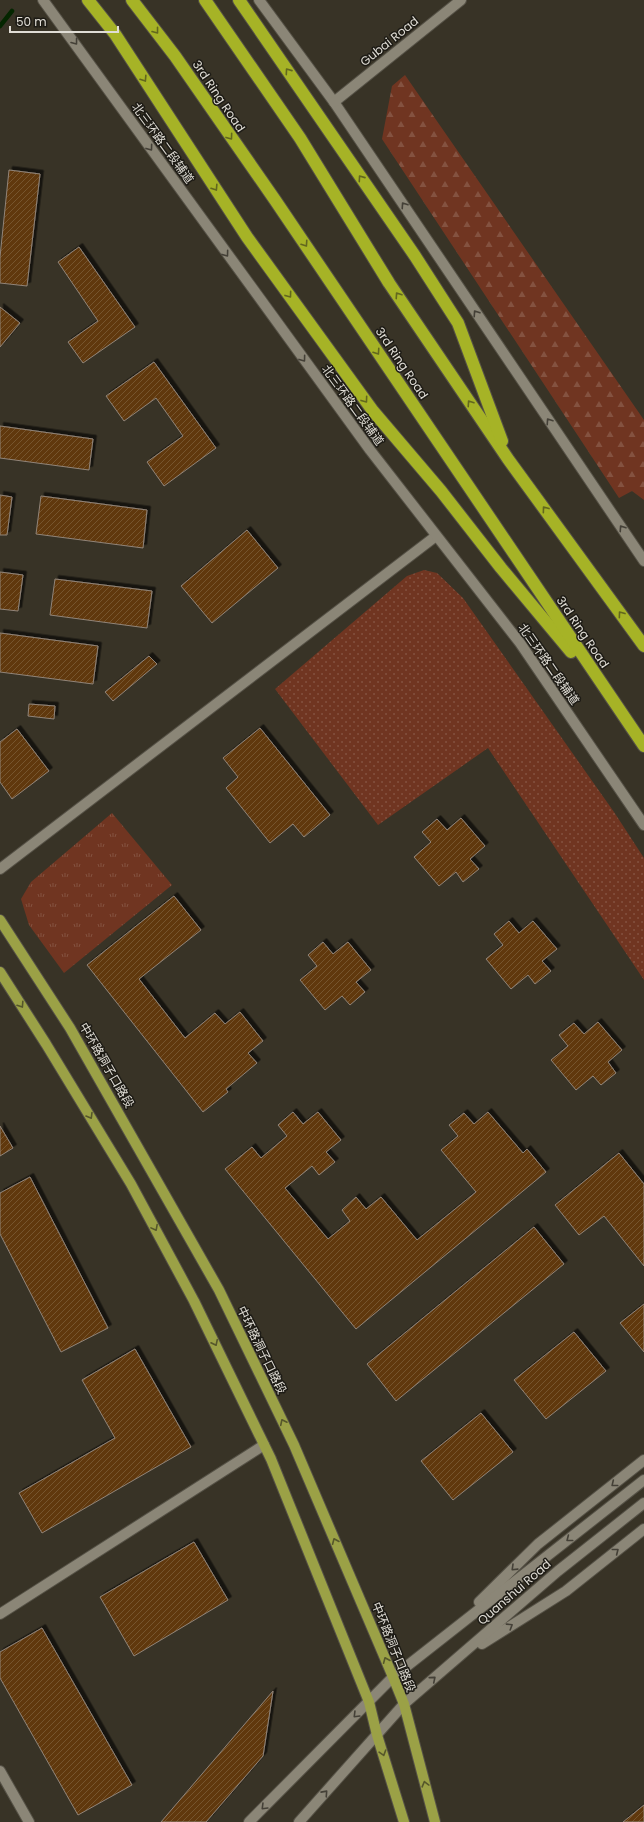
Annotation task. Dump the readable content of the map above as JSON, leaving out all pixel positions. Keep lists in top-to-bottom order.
{
  "streets": {
    "highway": ["3rd Ring Road"],
    "main road": [
      "Gubai Road",
      "北三环路二段辅道",
      "中环路洞子口路段",
      "Quanshui Road"
    ]
  },
  "crossings": [
    ["中环路洞子口路段", "Quanshui Road"]
  ],
  "one_way": ["北三环路二段辅道"],
  "scale_bar": "50 m"
}
